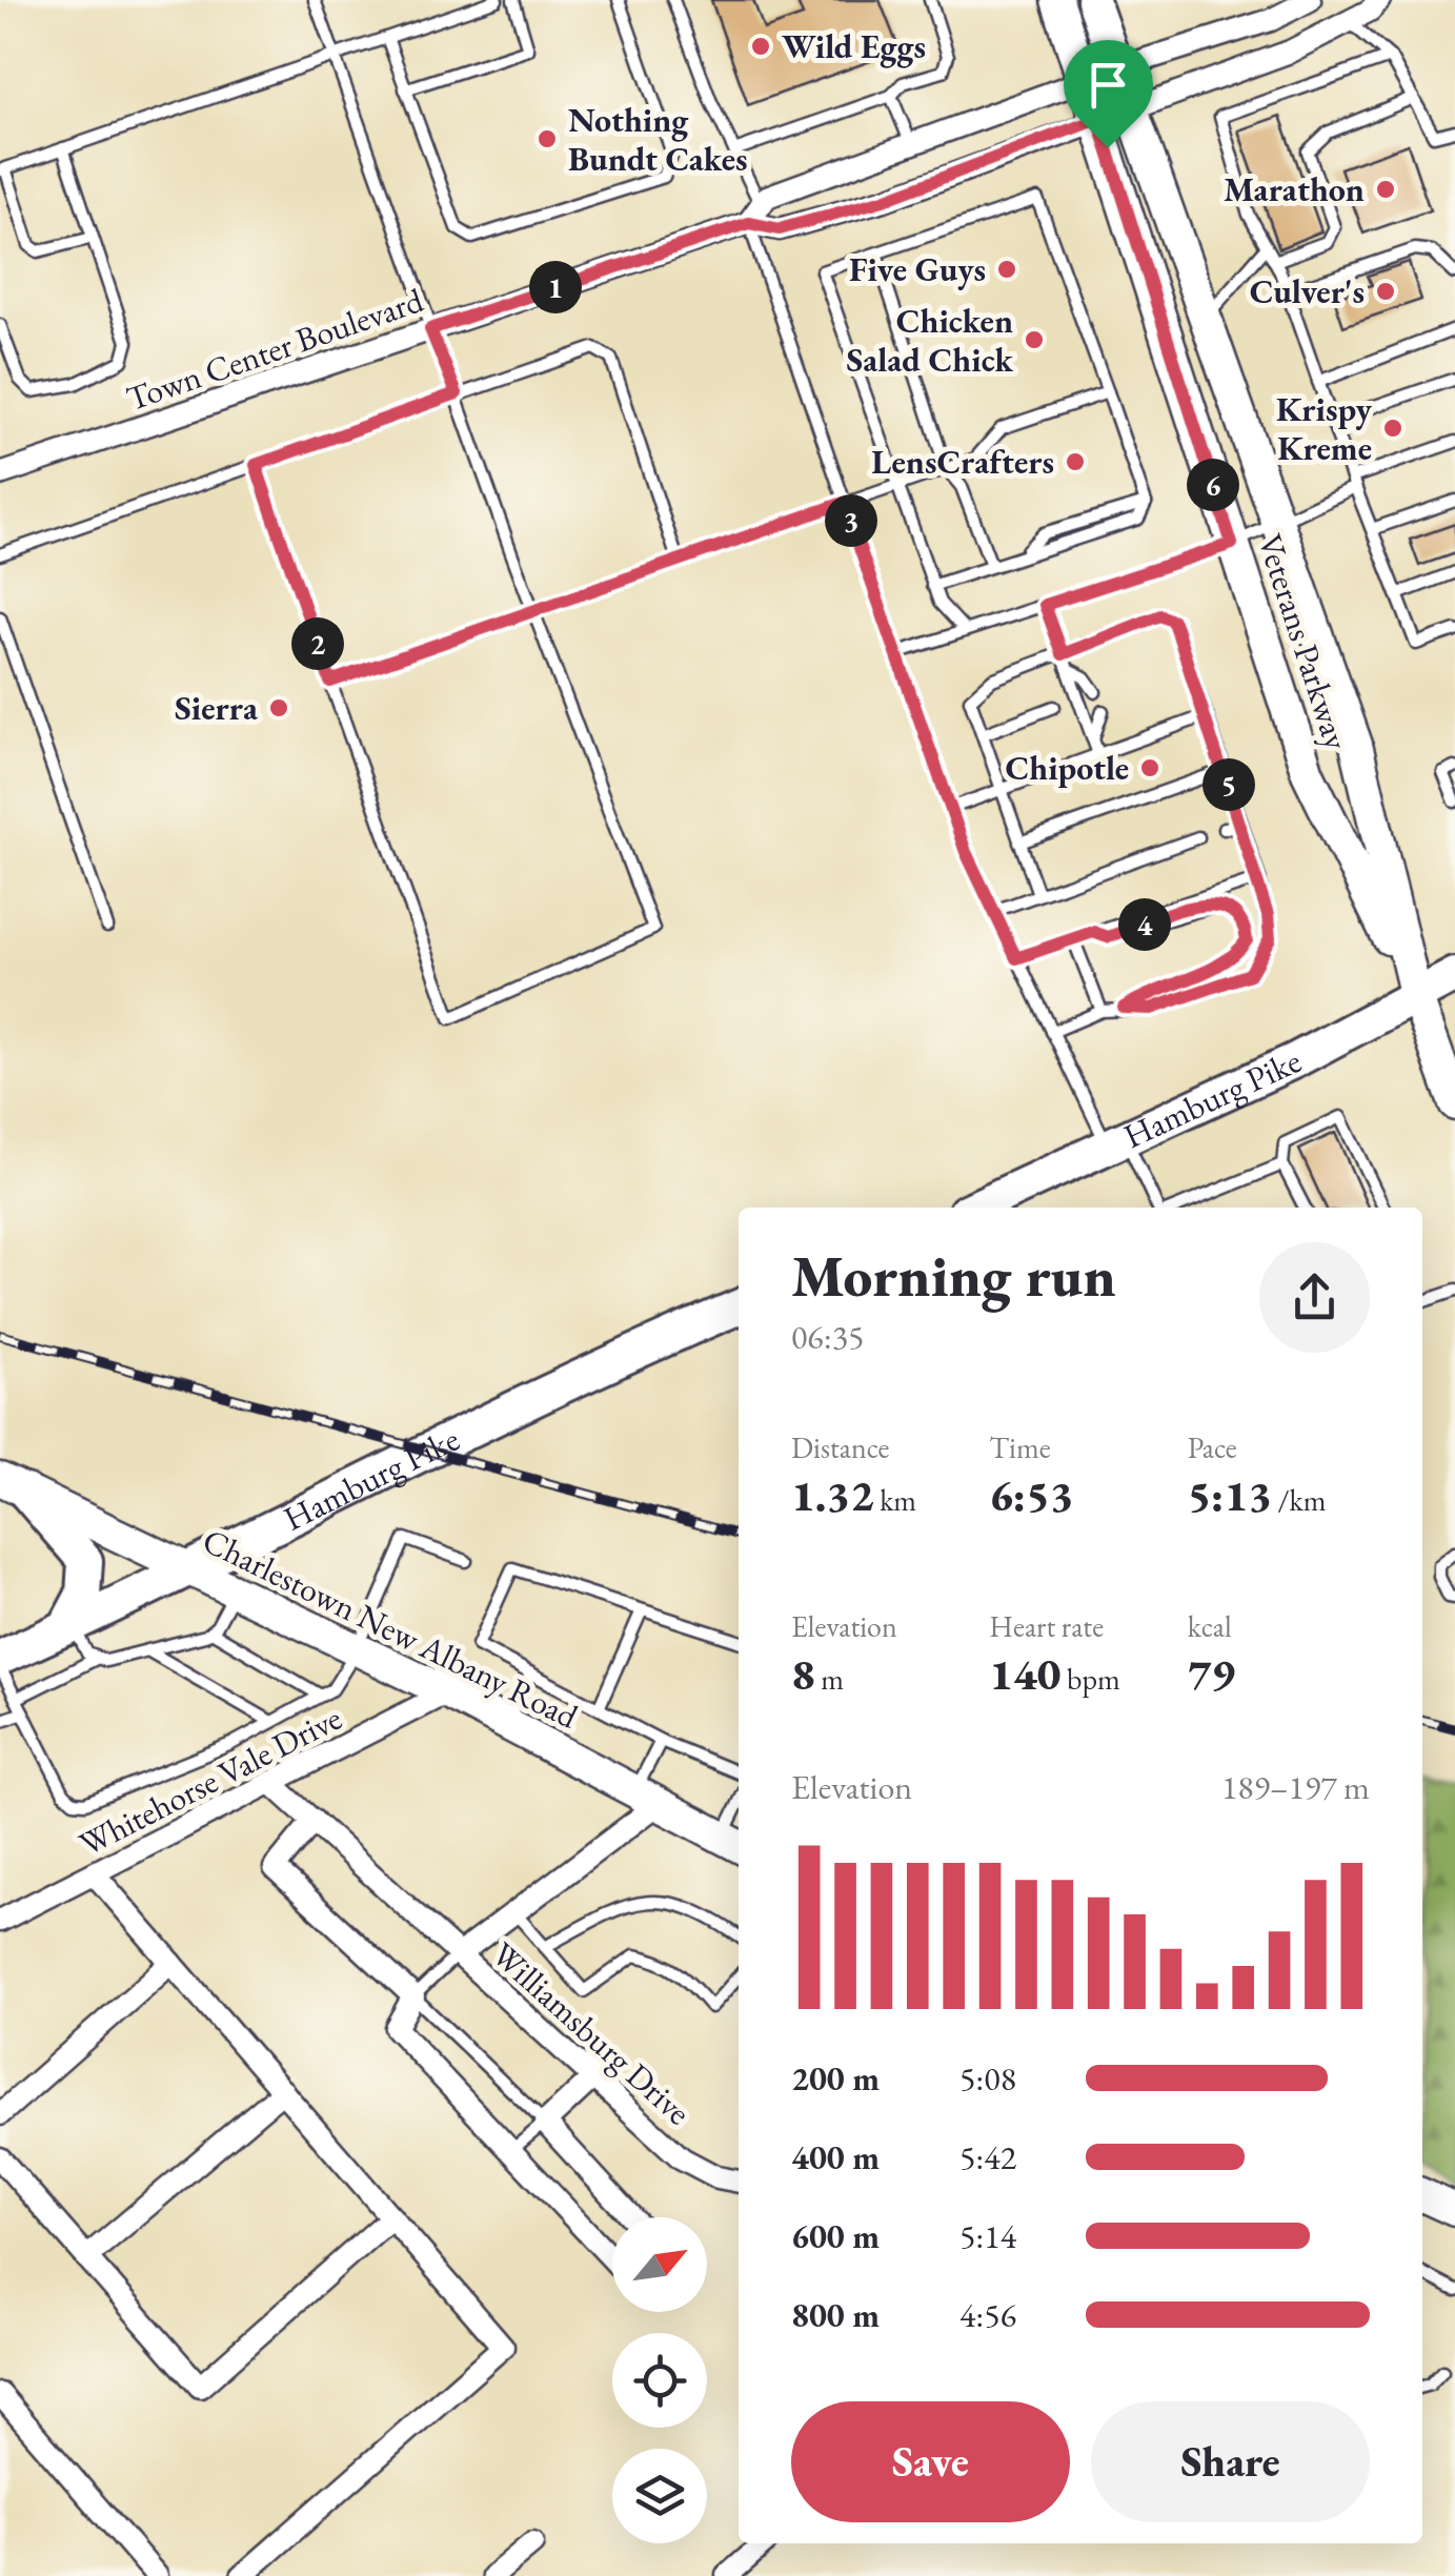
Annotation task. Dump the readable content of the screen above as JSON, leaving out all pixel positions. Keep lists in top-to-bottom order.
{
  "streets": {
    "main road": ["Veterans Parkway", "Hamburg Pike", "Charlestown New Albany Road"],
    "street": ["Town Center Boulevard", "Whitehorse Vale Drive", "Williamsburg Drive"]
  },
  "crossings": [
    ["Town Center Boulevard", "Veterans Parkway"],
    ["Veterans Parkway", "Hamburg Pike"],
    ["Hamburg Pike", "Charlestown New Albany Road"],
    ["Charlestown New Albany Road", "Whitehorse Vale Drive"],
    ["Charlestown New Albany Road", "Williamsburg Drive"],
    ["Whitehorse Vale Drive", "Williamsburg Drive"]
  ],
  "places": [
    "Wild Eggs",
    "Nothing Bundt Cakes",
    "Marathon",
    "Five Guys",
    "Culver's",
    "Chicken Salad Chick",
    "Krispy Kreme",
    "LensCrafters",
    "Sierra",
    "Chipotle"
  ],
  "north": "top right",
  "page": {
    "pins": [
      "1",
      "6",
      "3",
      "2",
      "5",
      "4"
    ],
    "heading": ["Morning run", "06:35"],
    "stats": [
      ["Distance", "1.32 km"],
      ["Time", "6:53"],
      ["Pace", "5:13 /km"],
      ["Elevation", "8 m"],
      ["Heart rate", "140 bpm"],
      ["kcal", "79"]
    ],
    "chart": ["Elevation", "189–197 m"],
    "list": [
      {
        "name": "200 m",
        "note": "5:08"
      },
      {
        "name": "400 m",
        "note": "5:42"
      },
      {
        "name": "600 m",
        "note": "5:14"
      },
      {
        "name": "800 m",
        "note": "4:56"
      }
    ],
    "buttons": ["Save", "Share"]
  }
}
